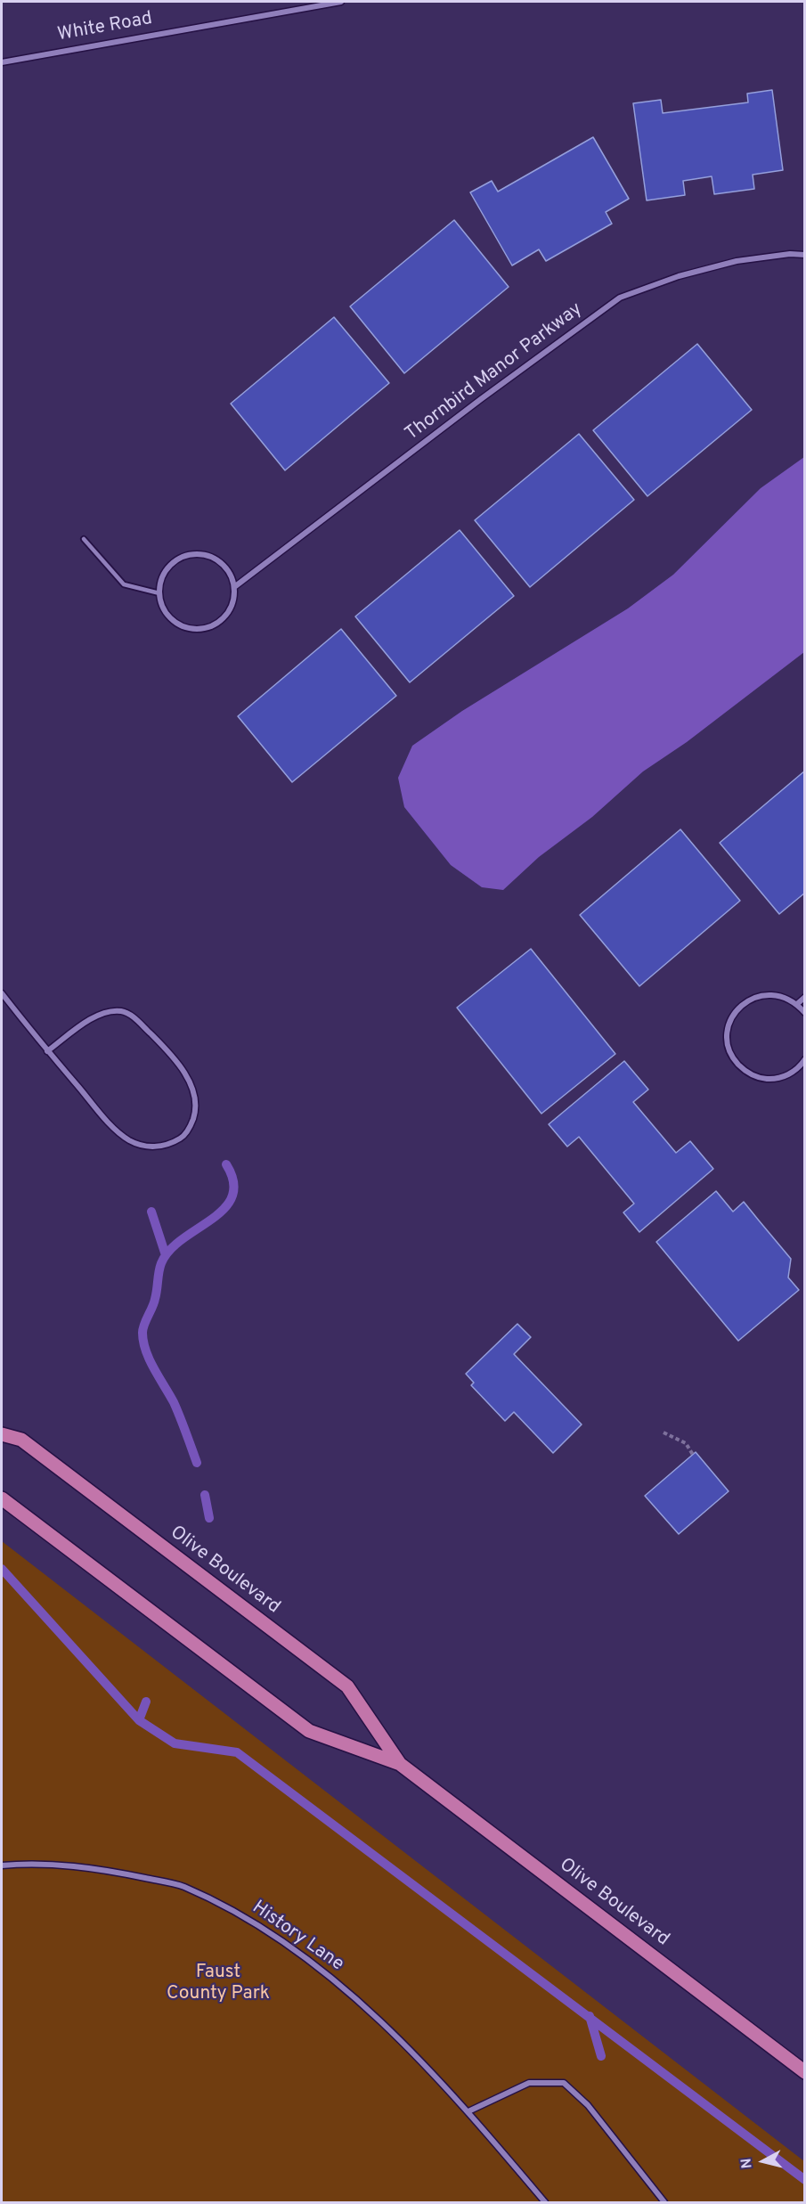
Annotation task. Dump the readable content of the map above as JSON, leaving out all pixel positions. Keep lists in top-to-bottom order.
{
  "streets": {
    "main road": ["Olive Boulevard"],
    "street": ["White Road", "Thornbird Manor Parkway", "History Lane"]
  },
  "parks": ["Faust County Park"],
  "north": "left"
}
